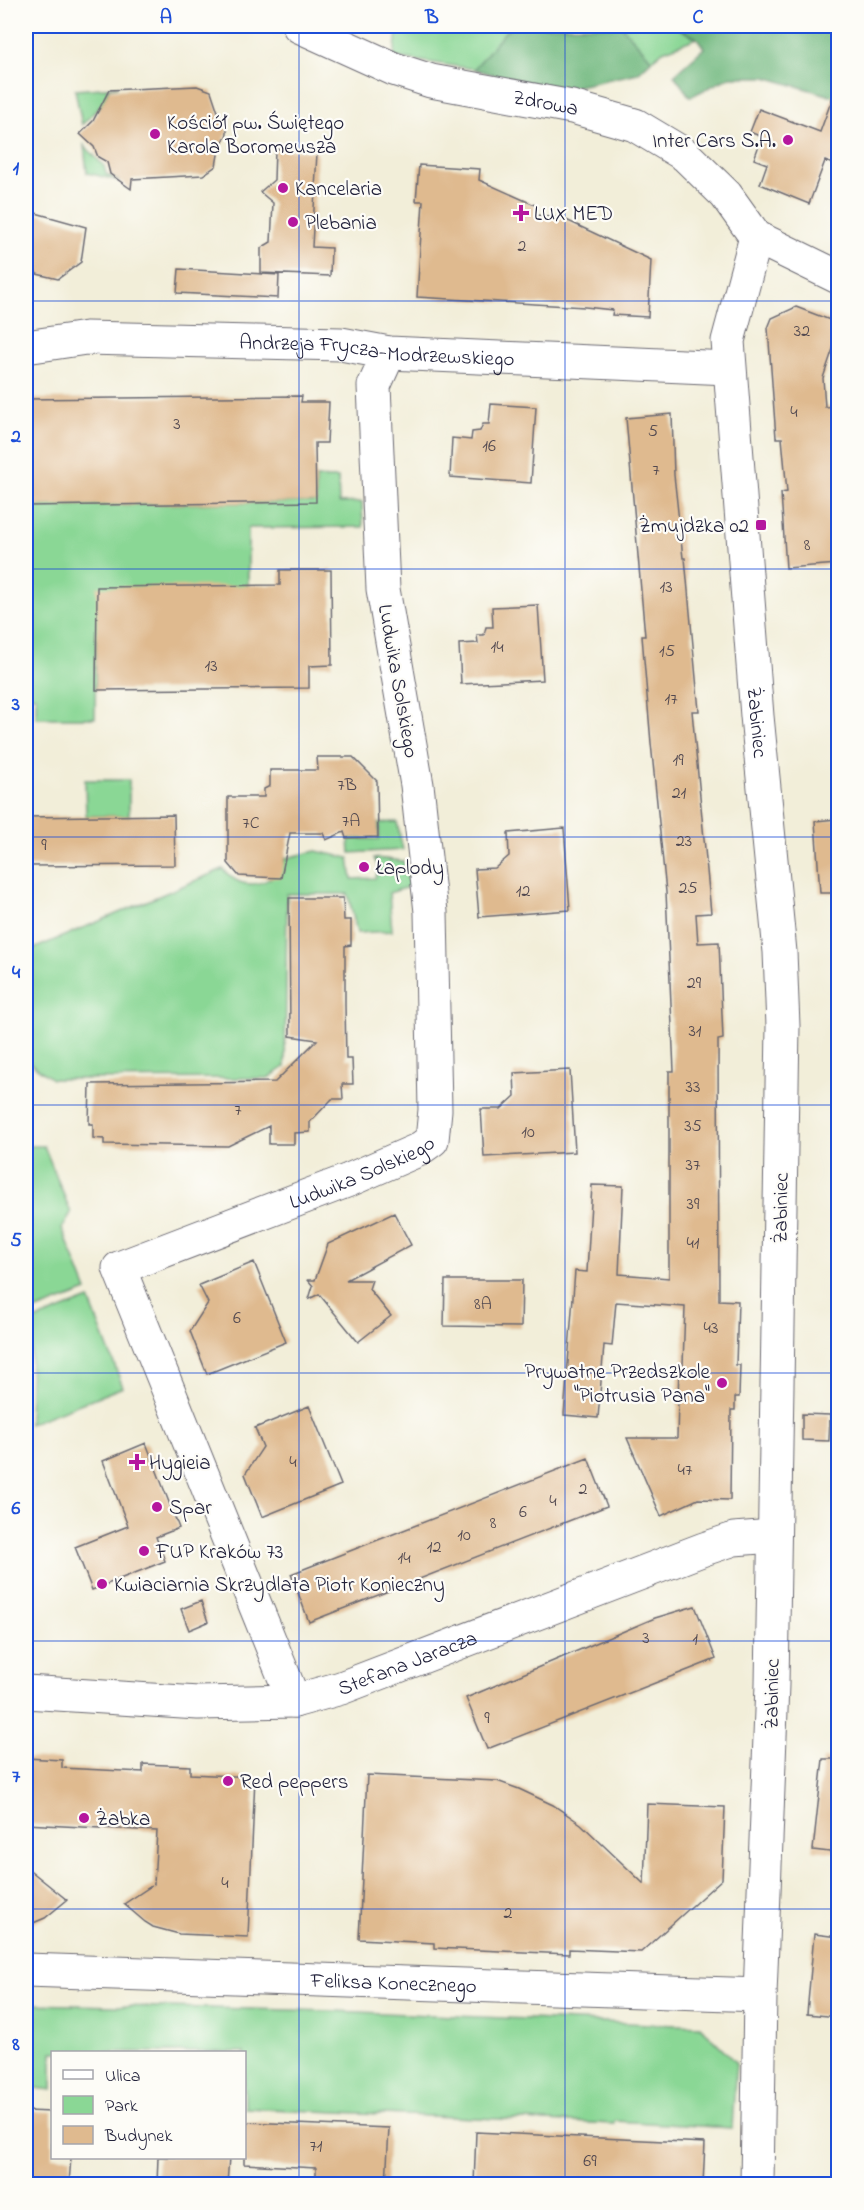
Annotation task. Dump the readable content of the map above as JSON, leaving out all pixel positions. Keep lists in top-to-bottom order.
{
  "streets": {
    "street": [
      "Zdrowa",
      "Andrzeja Frycza-Modrzewskiego",
      "Ludwika Solskiego",
      "Żabiniec",
      "Stefana Jaracza",
      "Feliksa Konecznego"
    ]
  },
  "crossings": [
    ["Zdrowa", "Żabiniec"],
    ["Andrzeja Frycza-Modrzewskiego", "Ludwika Solskiego"],
    ["Andrzeja Frycza-Modrzewskiego", "Żabiniec"],
    ["Ludwika Solskiego", "Stefana Jaracza"],
    ["Żabiniec", "Stefana Jaracza"],
    ["Żabiniec", "Feliksa Konecznego"]
  ],
  "places": {
    "other": [
      "Kościół pw. Świętego Karola Boromeusza",
      "Inter Cars S.A.",
      "Kancelaria",
      "Plebania",
      "Łaplody",
      "Prywatne Przedszkole \"Piotrusia Pana\"",
      "Spar",
      "FUP Kraków 73",
      "Kwiaciarnia Skrzydlata Piotr Konieczny",
      "Red peppers",
      "Żabka"
    ],
    "health": ["LUX MED", "Hygieia"],
    "transit": ["Żmujdzka 02"]
  },
  "house_numbers": [
    "2",
    "32",
    "4",
    "3",
    "5",
    "16",
    "7",
    "8",
    "13",
    "14",
    "15",
    "13",
    "17",
    "19",
    "7B",
    "21",
    "7A",
    "7C",
    "23",
    "9",
    "25",
    "12",
    "29",
    "31",
    "33",
    "7",
    "35",
    "10",
    "37",
    "39",
    "41",
    "8A",
    "6",
    "43",
    "4",
    "47",
    "2",
    "4",
    "6",
    "8",
    "10",
    "12",
    "14",
    "3",
    "1",
    "9",
    "4",
    "2",
    "71",
    "69"
  ],
  "legend": ["Ulica", "Park", "Budynek"],
  "grid": {
    "columns": ["A", "B", "C"],
    "rows": [
      "1",
      "2",
      "3",
      "4",
      "5",
      "6",
      "7",
      "8"
    ]
  }
}
